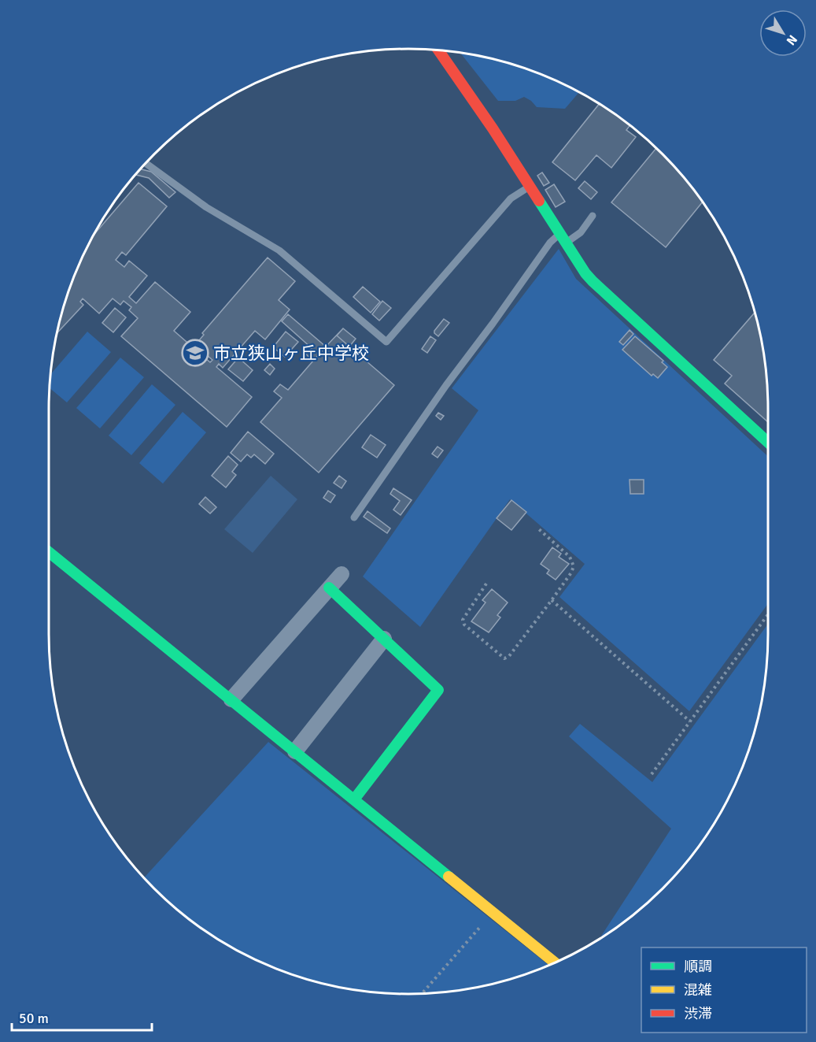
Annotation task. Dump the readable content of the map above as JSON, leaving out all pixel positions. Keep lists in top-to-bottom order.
{
  "places": {
    "school or university": ["市立狭山ヶ丘中学校"]
  },
  "legend": ["順調", "混雑", "渋滞"],
  "scale_bar": "50 m",
  "north": "bottom right"
}
